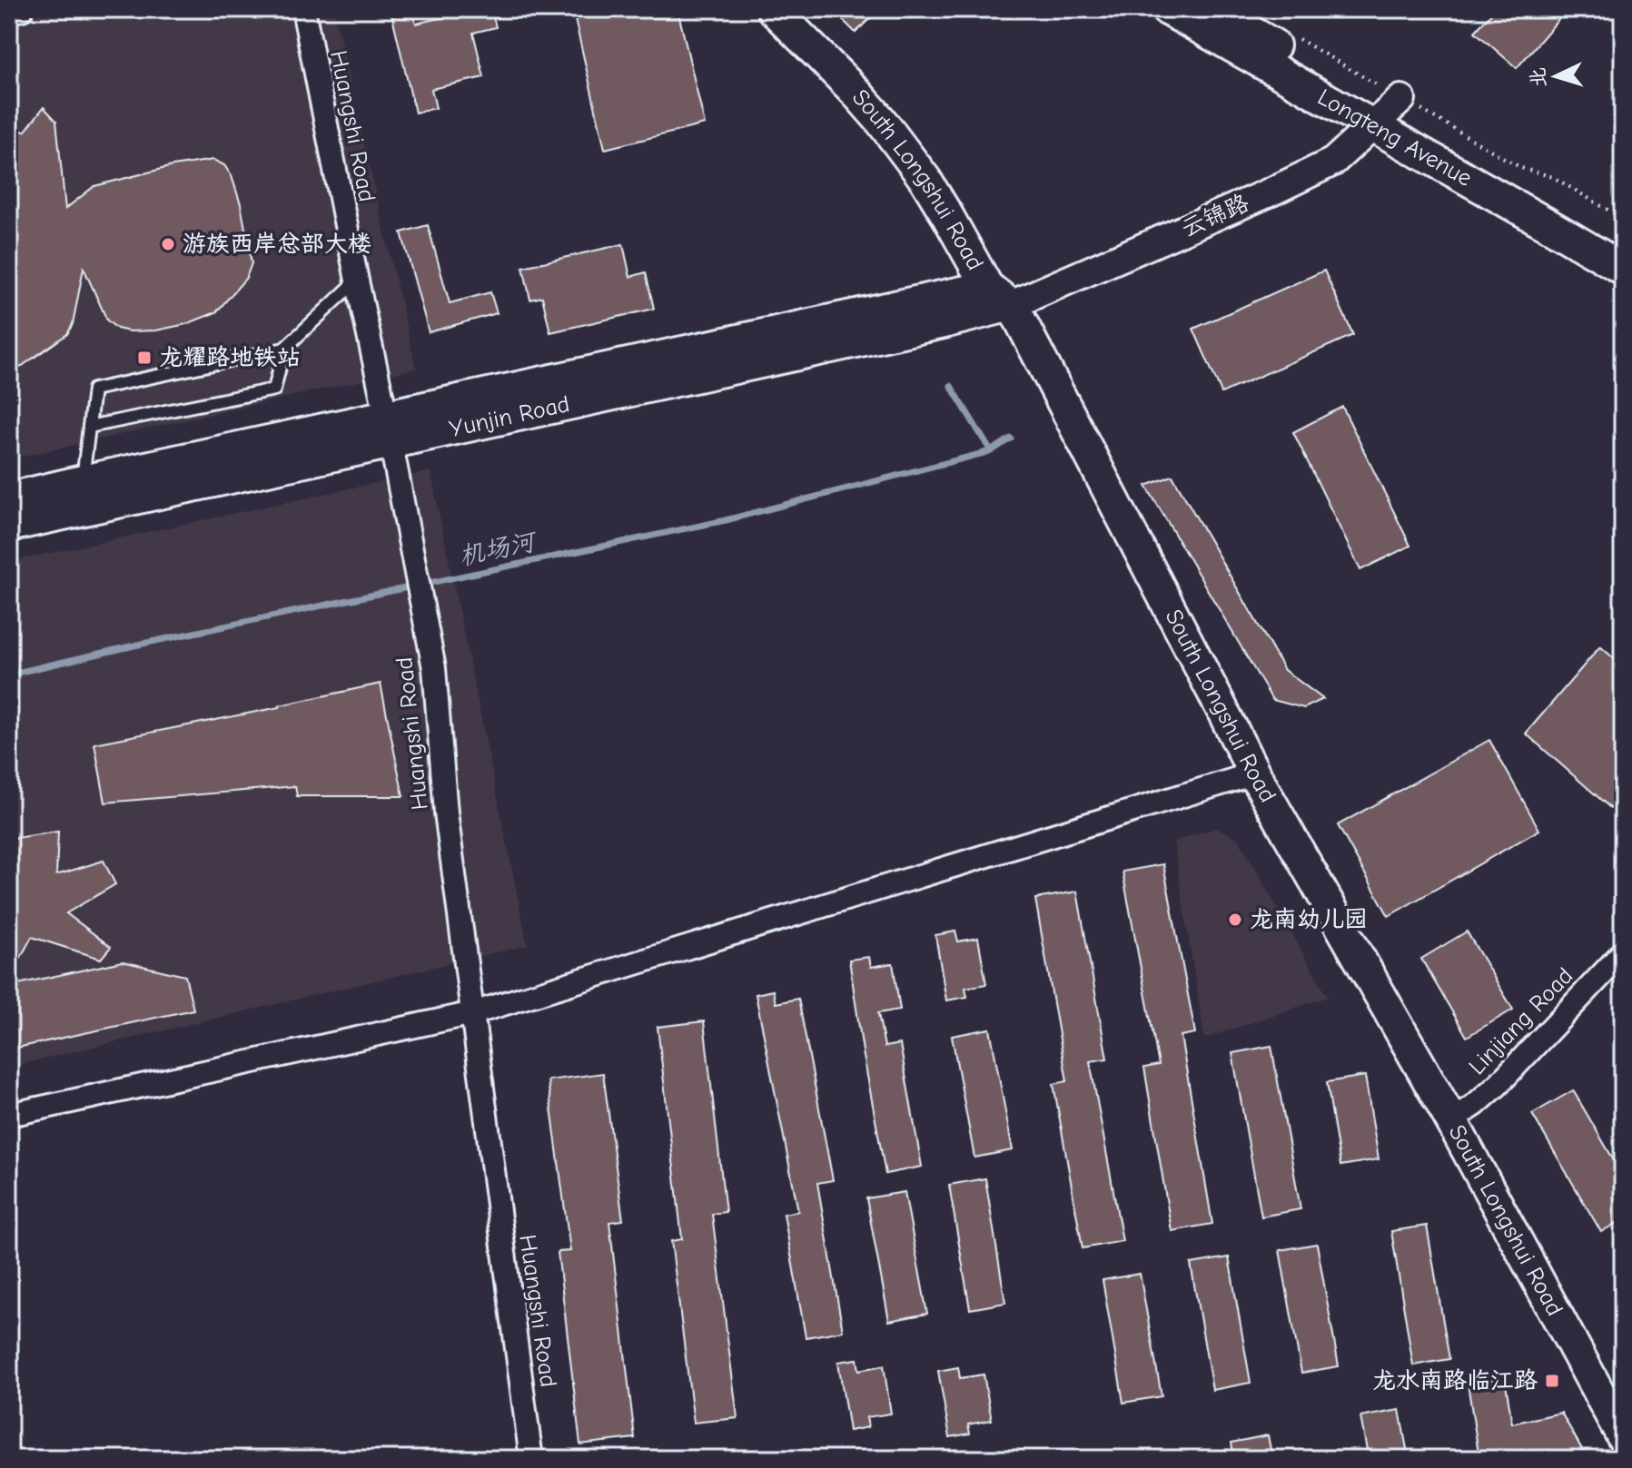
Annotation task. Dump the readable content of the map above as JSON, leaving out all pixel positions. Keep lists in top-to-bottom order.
{
  "streets": {
    "main road": ["Longteng Avenue", "South Longshui Road", "Yunjin Road"],
    "street": ["Huangshi Road", "云锦路", "Linjiang Road"]
  },
  "crossings": [
    ["Huangshi Road", "Yunjin Road"],
    ["Longteng Avenue", "云锦路"],
    ["South Longshui Road", "云锦路"],
    ["South Longshui Road", "Yunjin Road"],
    ["South Longshui Road", "Linjiang Road"],
    ["云锦路", "Yunjin Road"]
  ],
  "water": ["机场河"],
  "places": {
    "other": ["游族西岸总部大楼", "龙南幼儿园"],
    "transit": ["龙耀路地铁站", "龙水南路临江路"]
  },
  "north": "left"
}
